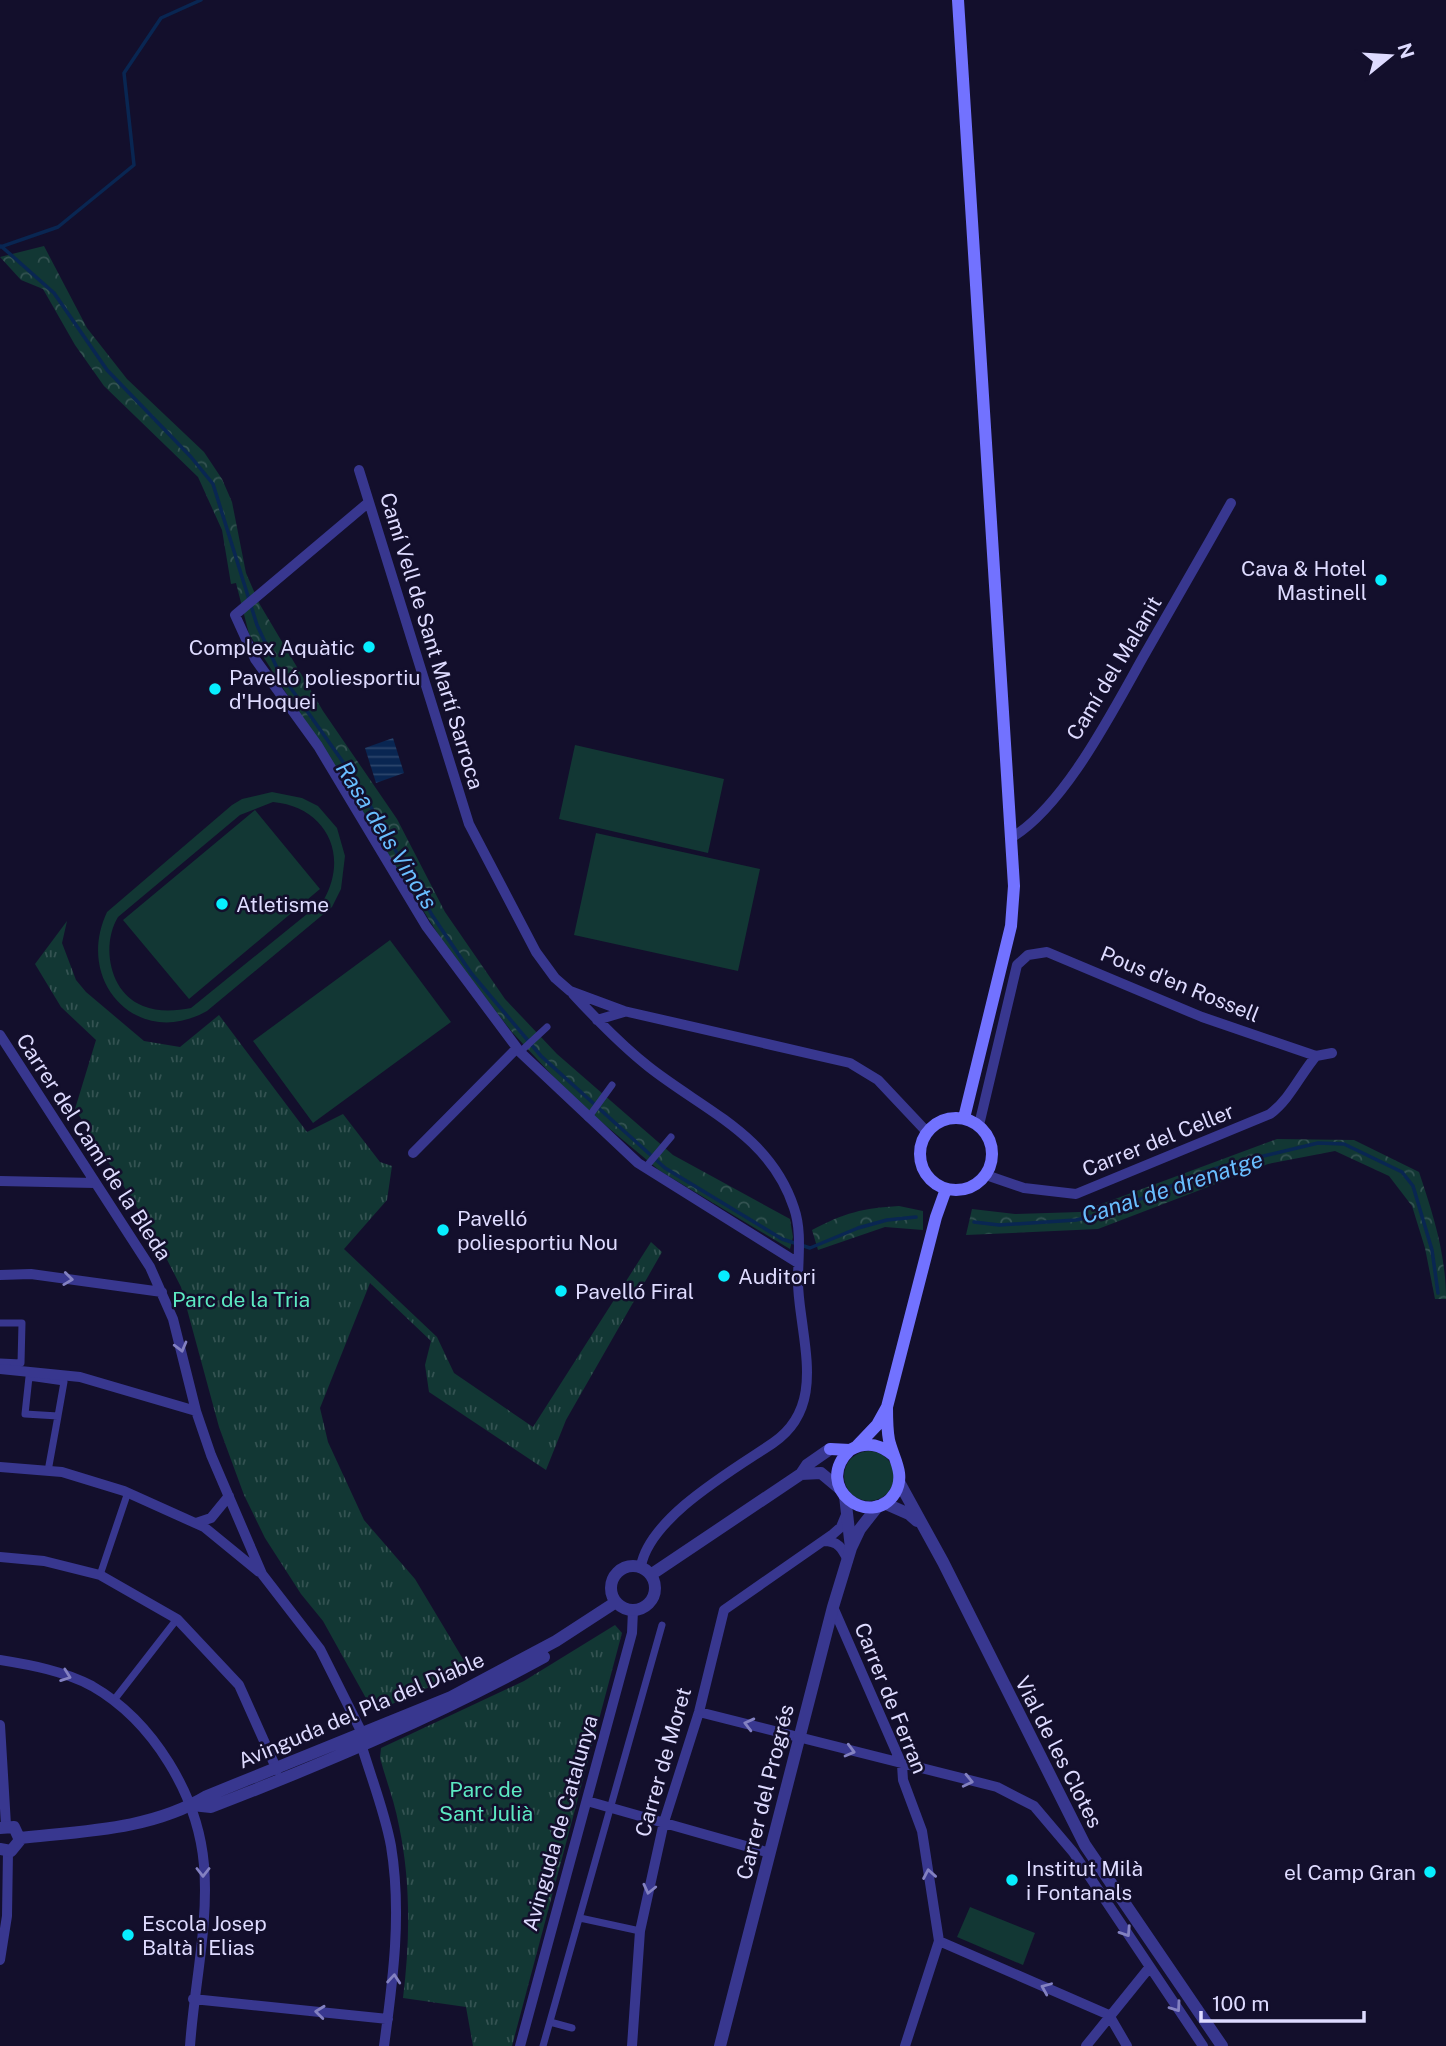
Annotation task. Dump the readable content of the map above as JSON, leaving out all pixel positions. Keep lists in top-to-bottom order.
{
  "streets": {
    "street": [
      "Camí Vell de Sant Martí Sarroca",
      "Camí del Malanit",
      "Pous d'en Rossell",
      "Carrer del Celler",
      "Carrer del Camí de la Bleda",
      "Carrer de Ferran",
      "Avinguda del Pla del Diable",
      "Vial de les Clotes",
      "Carrer de Moret",
      "Carrer del Progrés",
      "Avinguda de Catalunya"
    ]
  },
  "crossings": [
    ["Pous d'en Rossell", "Carrer del Celler"],
    ["Carrer del Camí de la Bleda", "Avinguda del Pla del Diable"],
    ["Carrer de Ferran", "Carrer del Progrés"],
    ["Avinguda del Pla del Diable", "Avinguda de Catalunya"],
    ["Vial de les Clotes", "Carrer del Progrés"],
    ["Carrer de Moret", "Carrer del Progrés"]
  ],
  "one_way": ["Carrer de Ferran"],
  "water": ["Rasa dels Vinots", "Canal de drenatge"],
  "parks": ["Parc de la Tria", "Parc de Sant Julià"],
  "places": [
    "Cava & Hotel Mastinell",
    "Complex Aquàtic",
    "Pavelló poliesportiu d'Hoquei",
    "Atletisme",
    "Pavelló poliesportiu Nou",
    "Auditori",
    "Pavelló Firal",
    "el Camp Gran",
    "Institut Milà i Fontanals",
    "Escola Josep Baltà i Elias"
  ],
  "scale_bar": "100 m",
  "north": "right"
}
